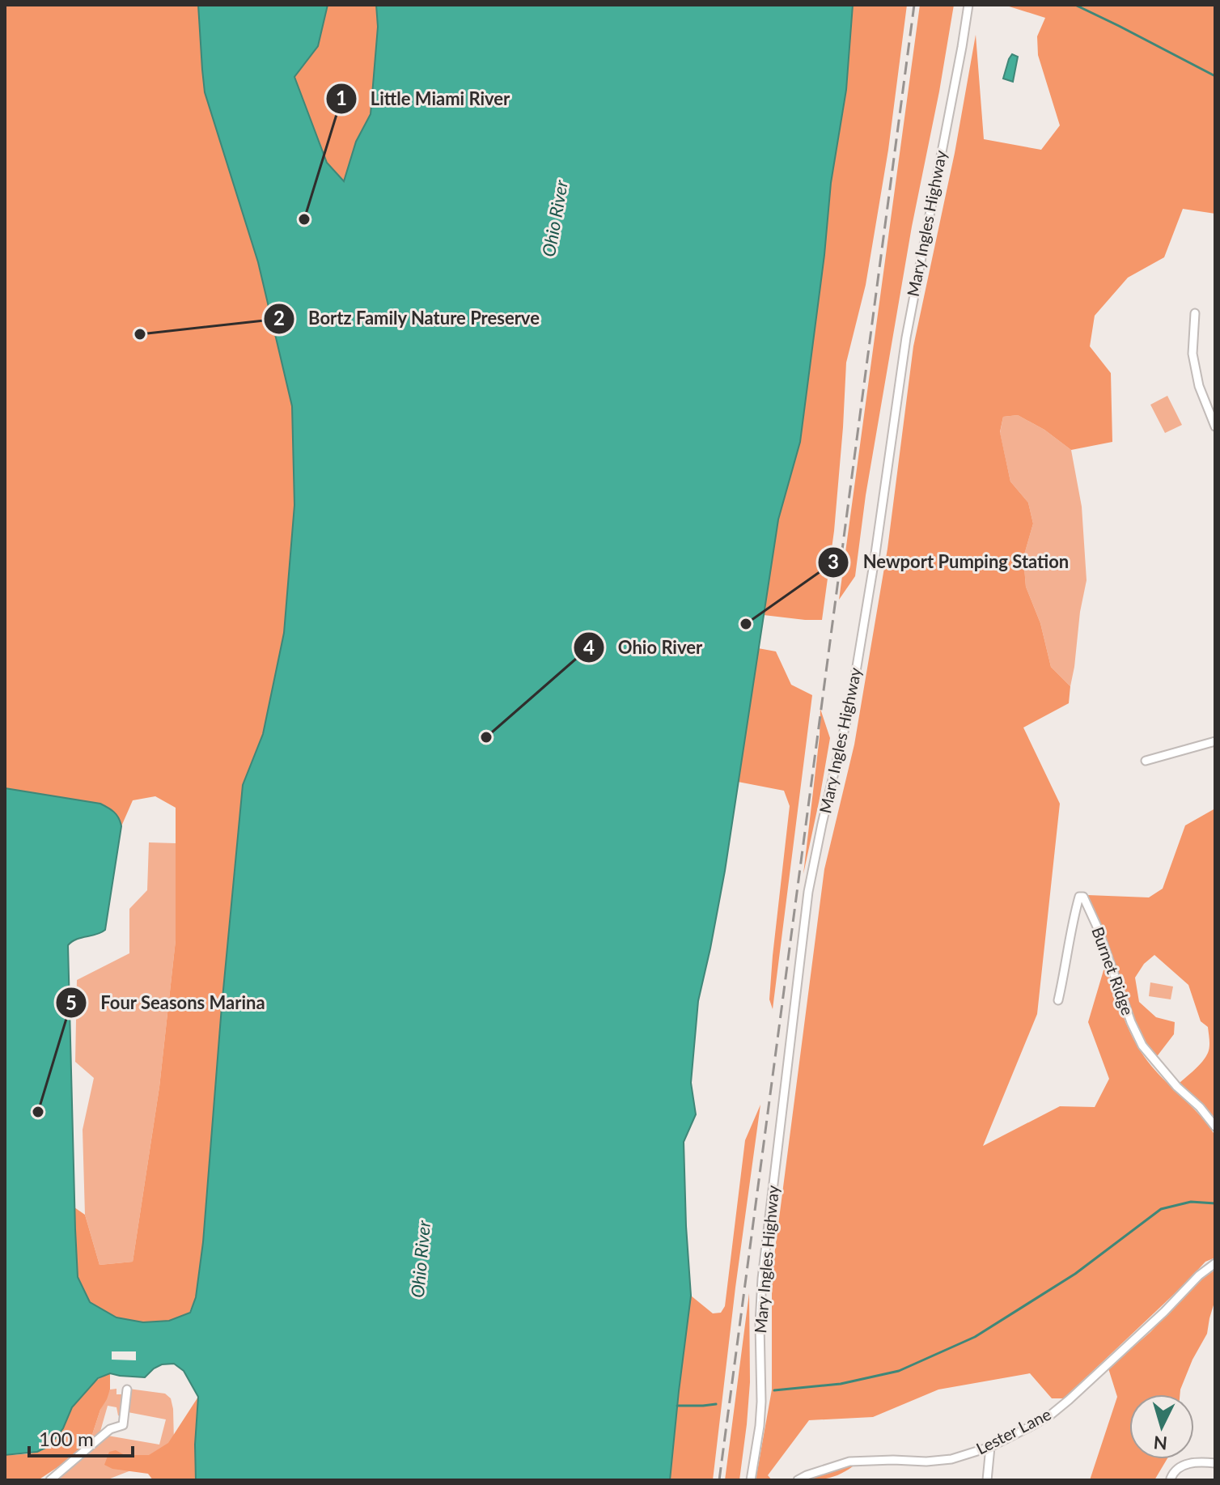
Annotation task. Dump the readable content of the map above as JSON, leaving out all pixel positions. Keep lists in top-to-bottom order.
{
  "streets": {
    "street": ["Mary Ingles Highway", "Burnet Ridge", "Lester Lane"]
  },
  "water": ["Ohio River"],
  "places": [
    "Little Miami River",
    "Bortz Family Nature Preserve",
    "Newport Pumping Station",
    "Ohio River",
    "Four Seasons Marina"
  ],
  "scale_bar": "100 m",
  "north": "bottom"
}
